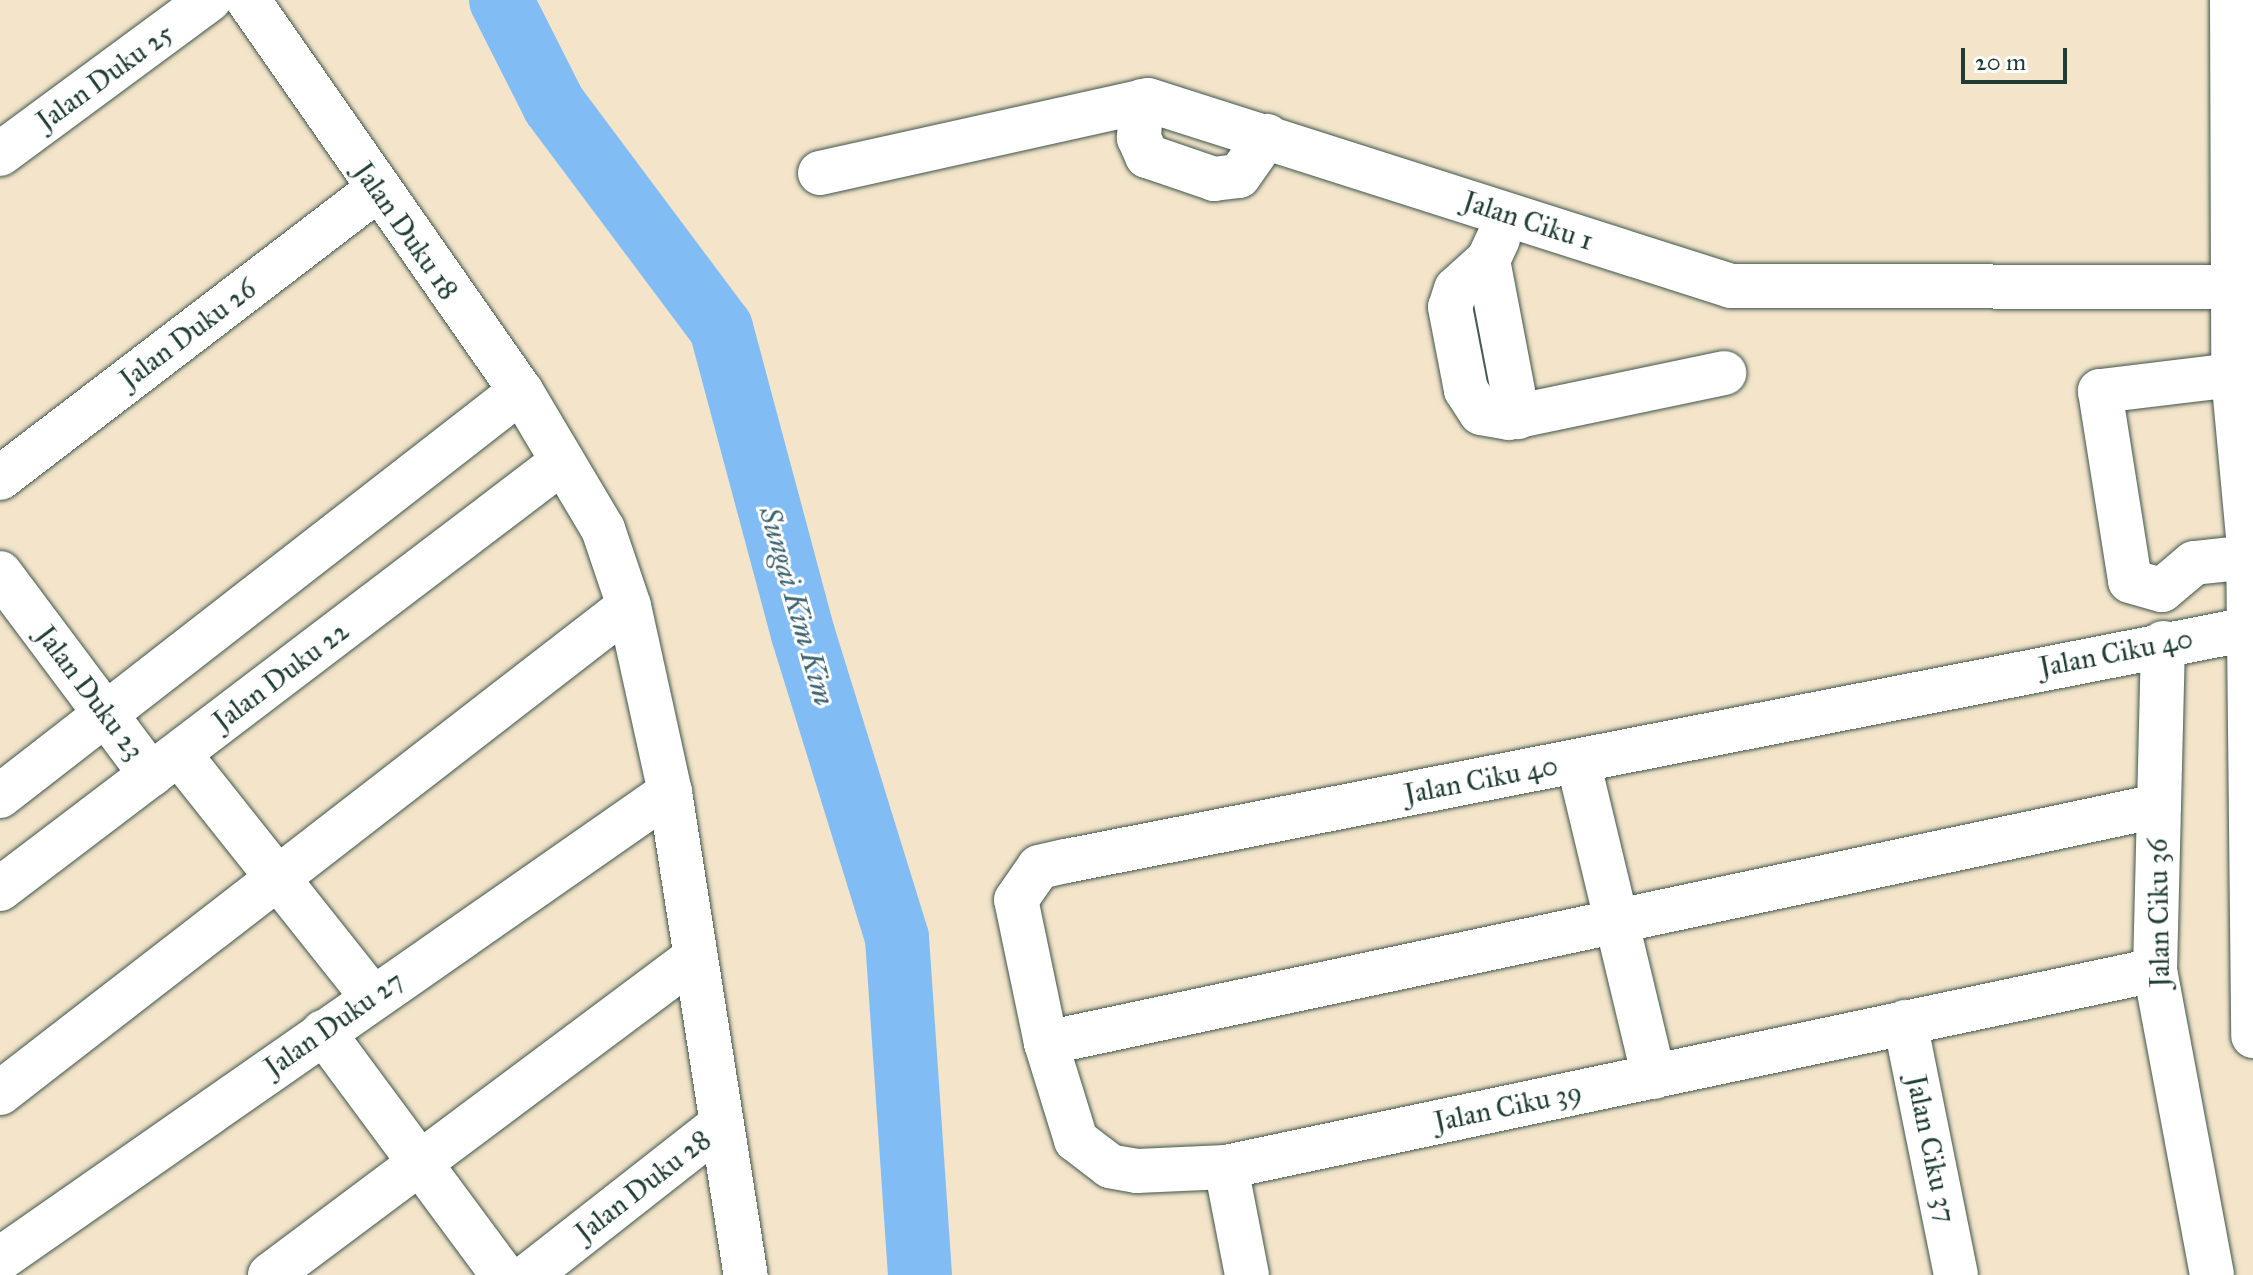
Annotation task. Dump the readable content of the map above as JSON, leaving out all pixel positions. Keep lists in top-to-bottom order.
{
  "streets": {
    "street": [
      "Jalan Duku 25",
      "Jalan Ciku 1",
      "Jalan Duku 18",
      "Jalan Duku 26",
      "Jalan Ciku 40",
      "Jalan Duku 22",
      "Jalan Duku 23",
      "Jalan Ciku 36",
      "Jalan Duku 27",
      "Jalan Ciku 39",
      "Jalan Ciku 37",
      "Jalan Duku 28"
    ]
  },
  "crossings": [
    ["Jalan Duku 18", "Jalan Duku 26"],
    ["Jalan Duku 18", "Jalan Duku 22"],
    ["Jalan Duku 18", "Jalan Duku 27"],
    ["Jalan Duku 18", "Jalan Duku 28"],
    ["Jalan Ciku 40", "Jalan Ciku 36"],
    ["Jalan Ciku 40", "Jalan Ciku 39"],
    ["Jalan Duku 22", "Jalan Duku 23"],
    ["Jalan Duku 23", "Jalan Duku 27"],
    ["Jalan Ciku 36", "Jalan Ciku 39"],
    ["Jalan Ciku 39", "Jalan Ciku 37"]
  ],
  "water": ["Sungai Kim Kim"],
  "scale_bar": "20 m"
}
